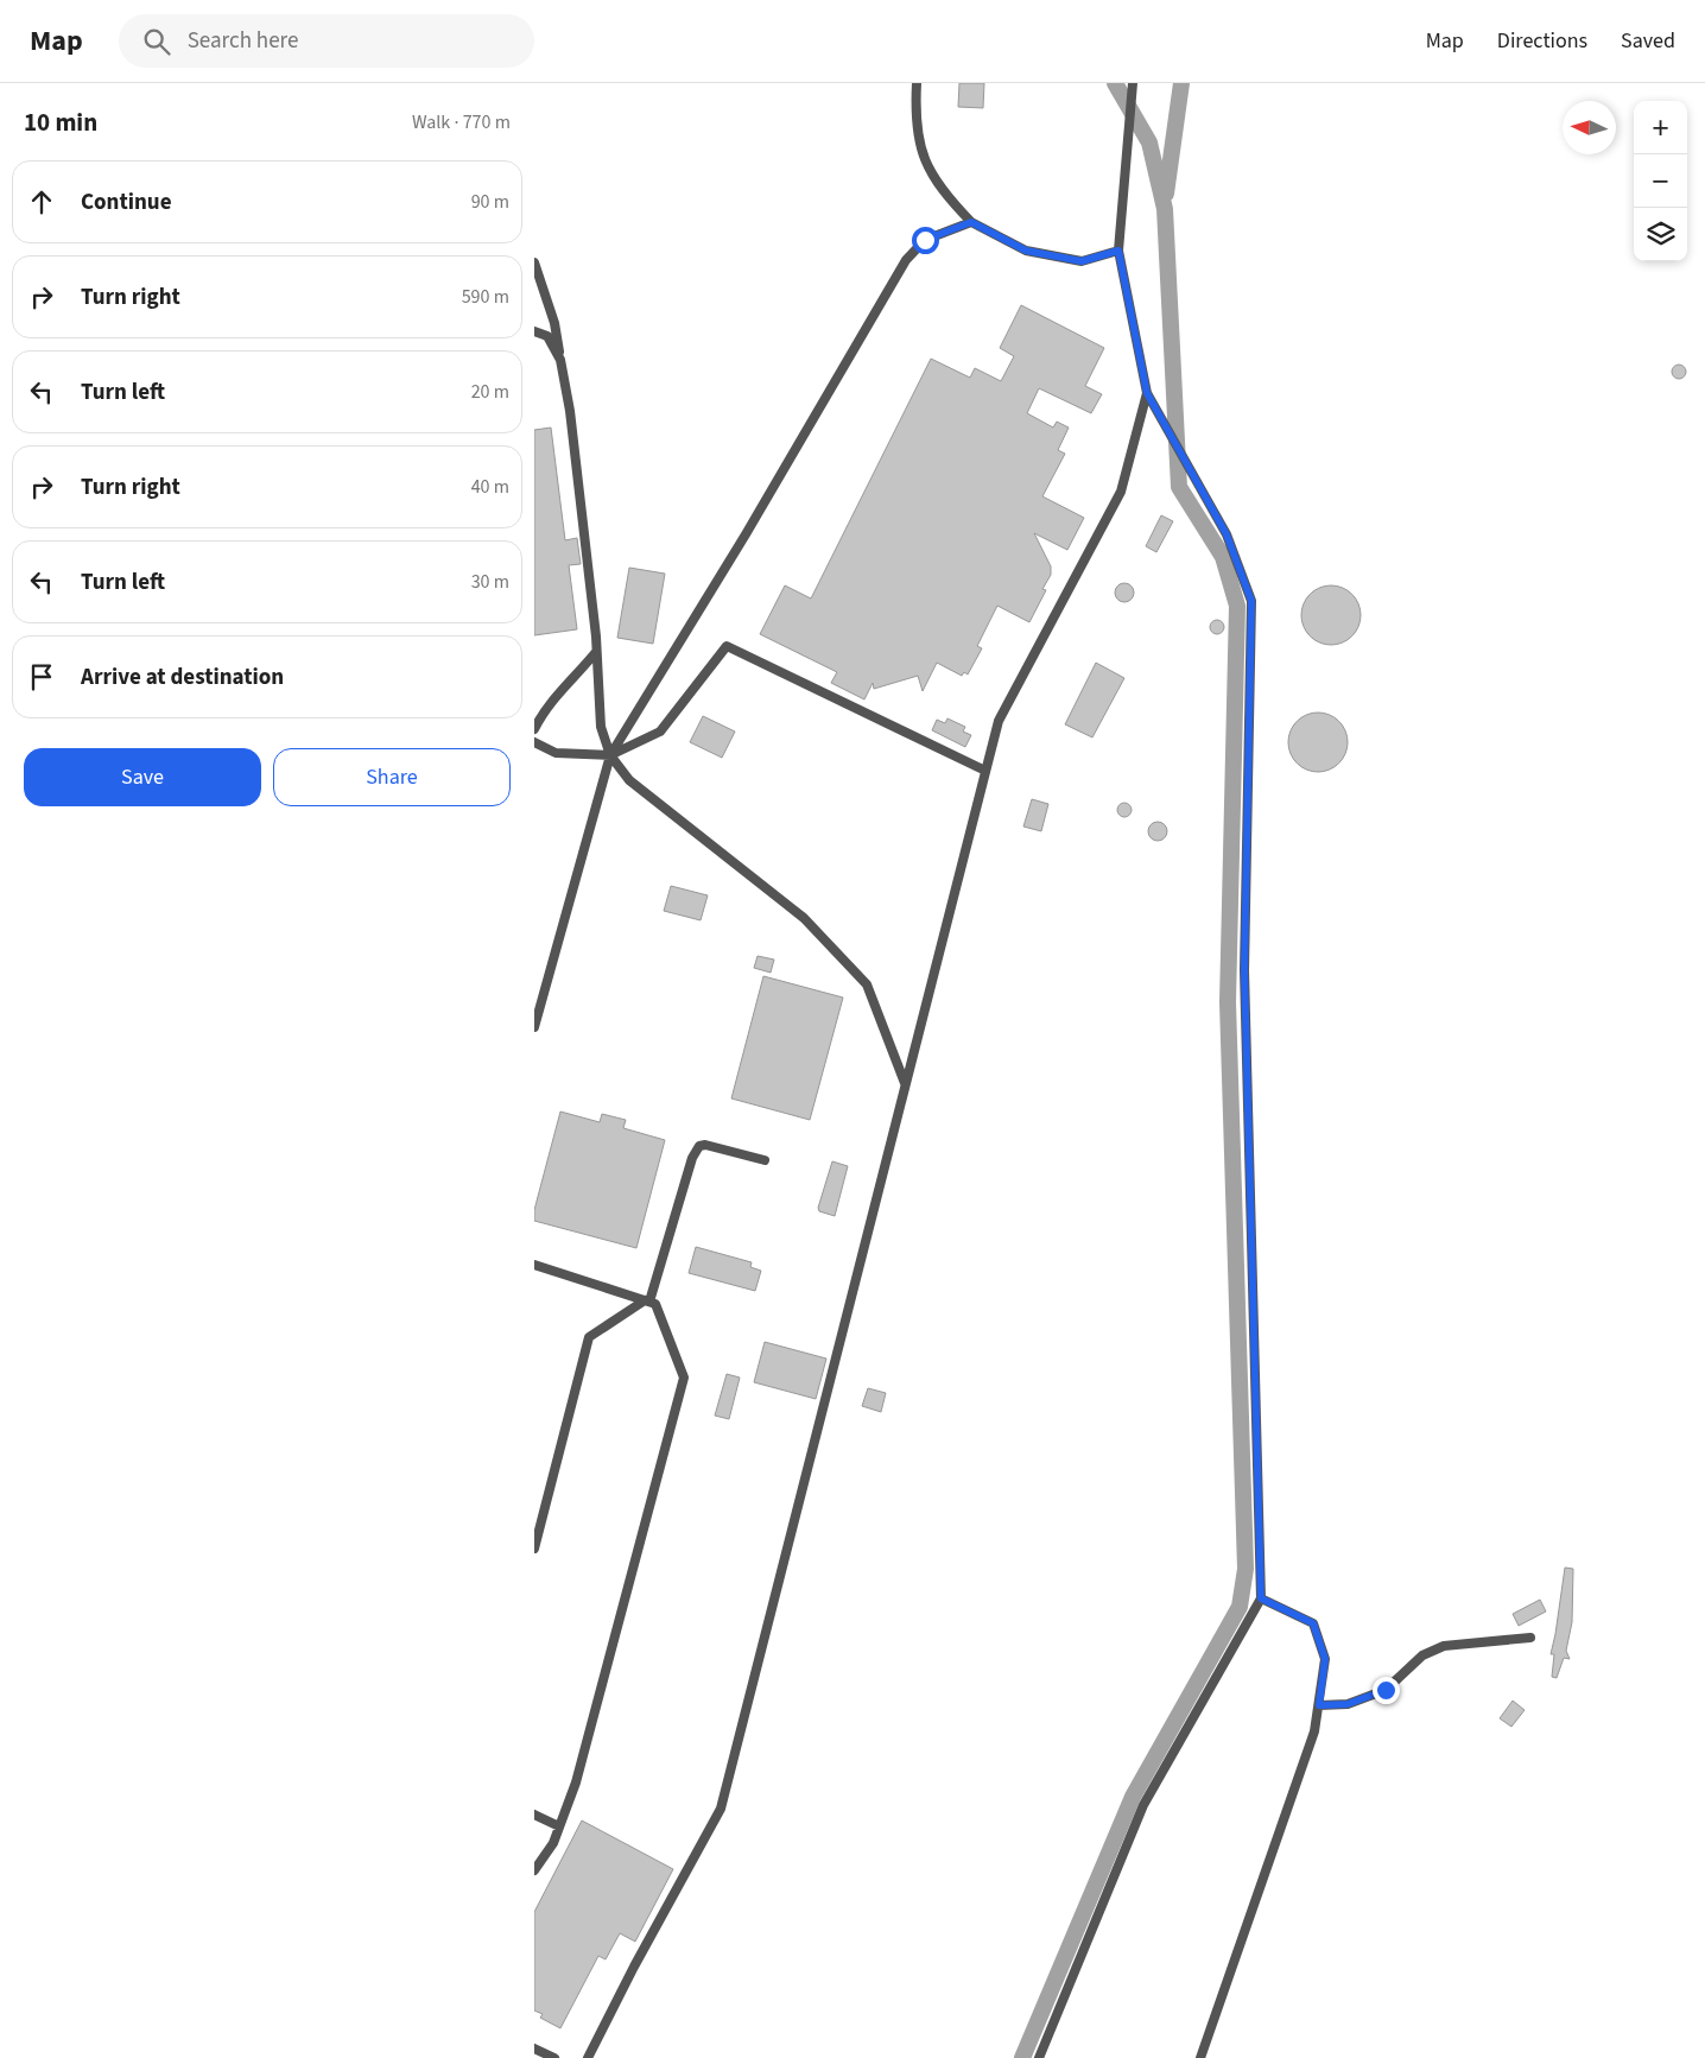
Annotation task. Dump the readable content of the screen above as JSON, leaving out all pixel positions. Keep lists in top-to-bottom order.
{
  "north": "left",
  "page": {
    "header": "Map",
    "search": "Search here",
    "nav": ["Map", "Directions", "Saved"],
    "heading": ["10 min", "Walk · 770 m"],
    "map_buttons": ["+", "−"],
    "list": [
      ["Continue", "90 m"],
      ["Turn right", "590 m"],
      ["Turn left", "20 m"],
      ["Turn right", "40 m"],
      ["Turn left", "30 m"],
      "Arrive at destination"
    ],
    "buttons": ["Save", "Share"]
  }
}
